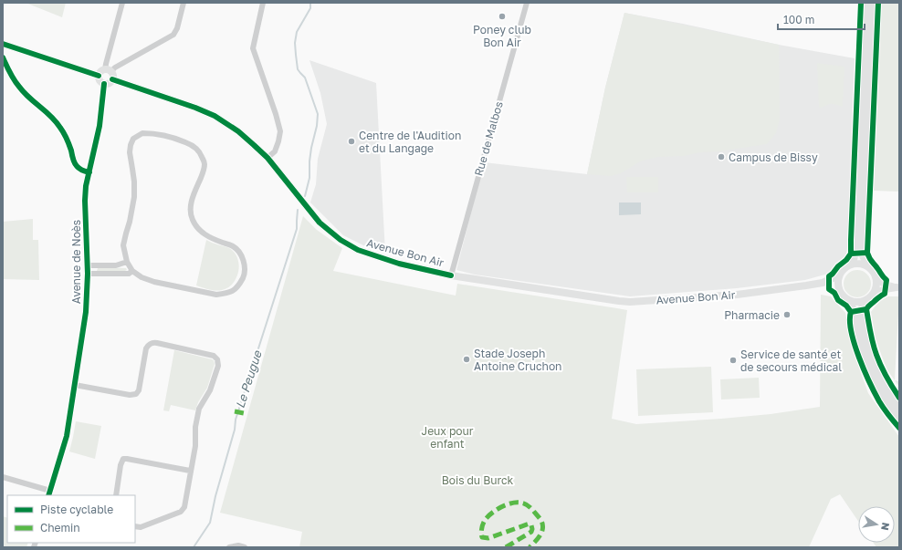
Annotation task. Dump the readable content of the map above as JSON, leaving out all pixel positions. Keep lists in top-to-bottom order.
{
  "streets": {
    "main road": ["Avenue Bon Air"],
    "street": ["Rue de Malbos", "Avenue de Noès"]
  },
  "crossings": [
    ["Rue de Malbos", "Avenue Bon Air"],
    ["Avenue Bon Air", "Avenue de Noès"]
  ],
  "water": ["Le Peugue"],
  "parks": ["Jeux pour enfant", "Bois du Burck"],
  "places": [
    "Poney club Bon Air",
    "Centre de l'Audition et du Langage",
    "Campus de Bissy",
    "Pharmacie",
    "Stade Joseph Antoine Cruchon",
    "Service de santé et de secours médical"
  ],
  "legend": ["Piste cyclable", "Chemin"],
  "scale_bar": "100 m",
  "north": "right"
}
